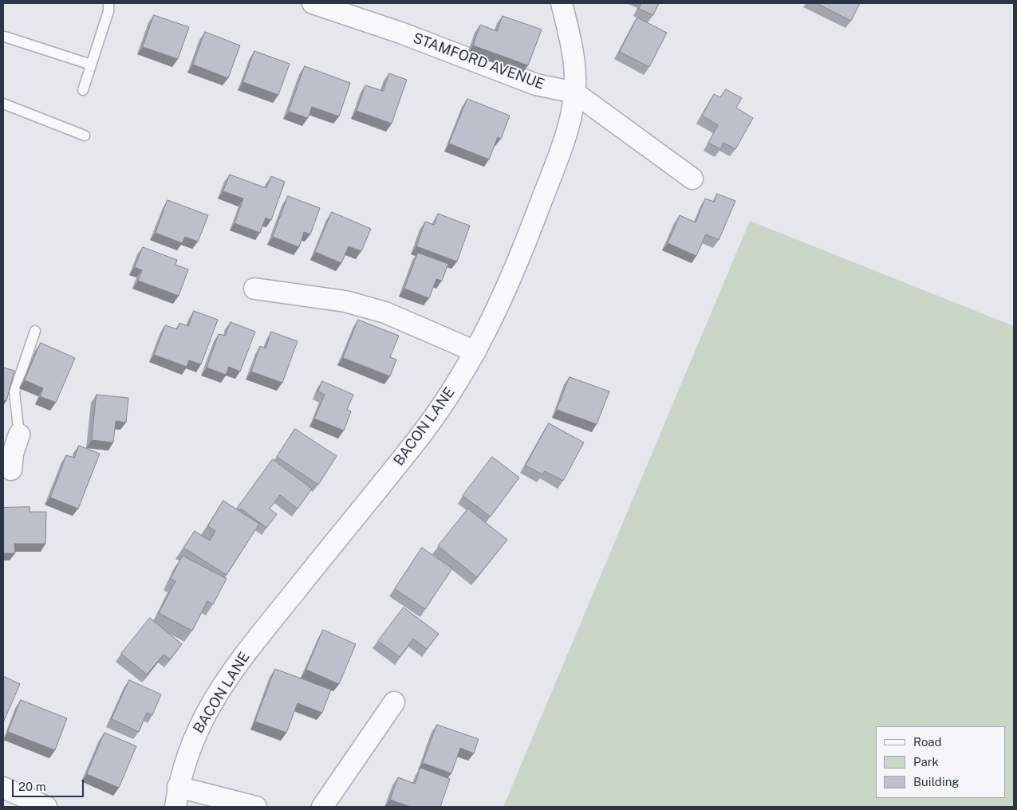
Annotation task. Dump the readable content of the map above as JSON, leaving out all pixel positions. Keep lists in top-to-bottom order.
{
  "streets": {
    "street": ["STAMFORD AVENUE", "BACON LANE"]
  },
  "crossings": [
    ["STAMFORD AVENUE", "BACON LANE"]
  ],
  "legend": ["Road", "Park", "Building"],
  "scale_bar": "20 m"
}
